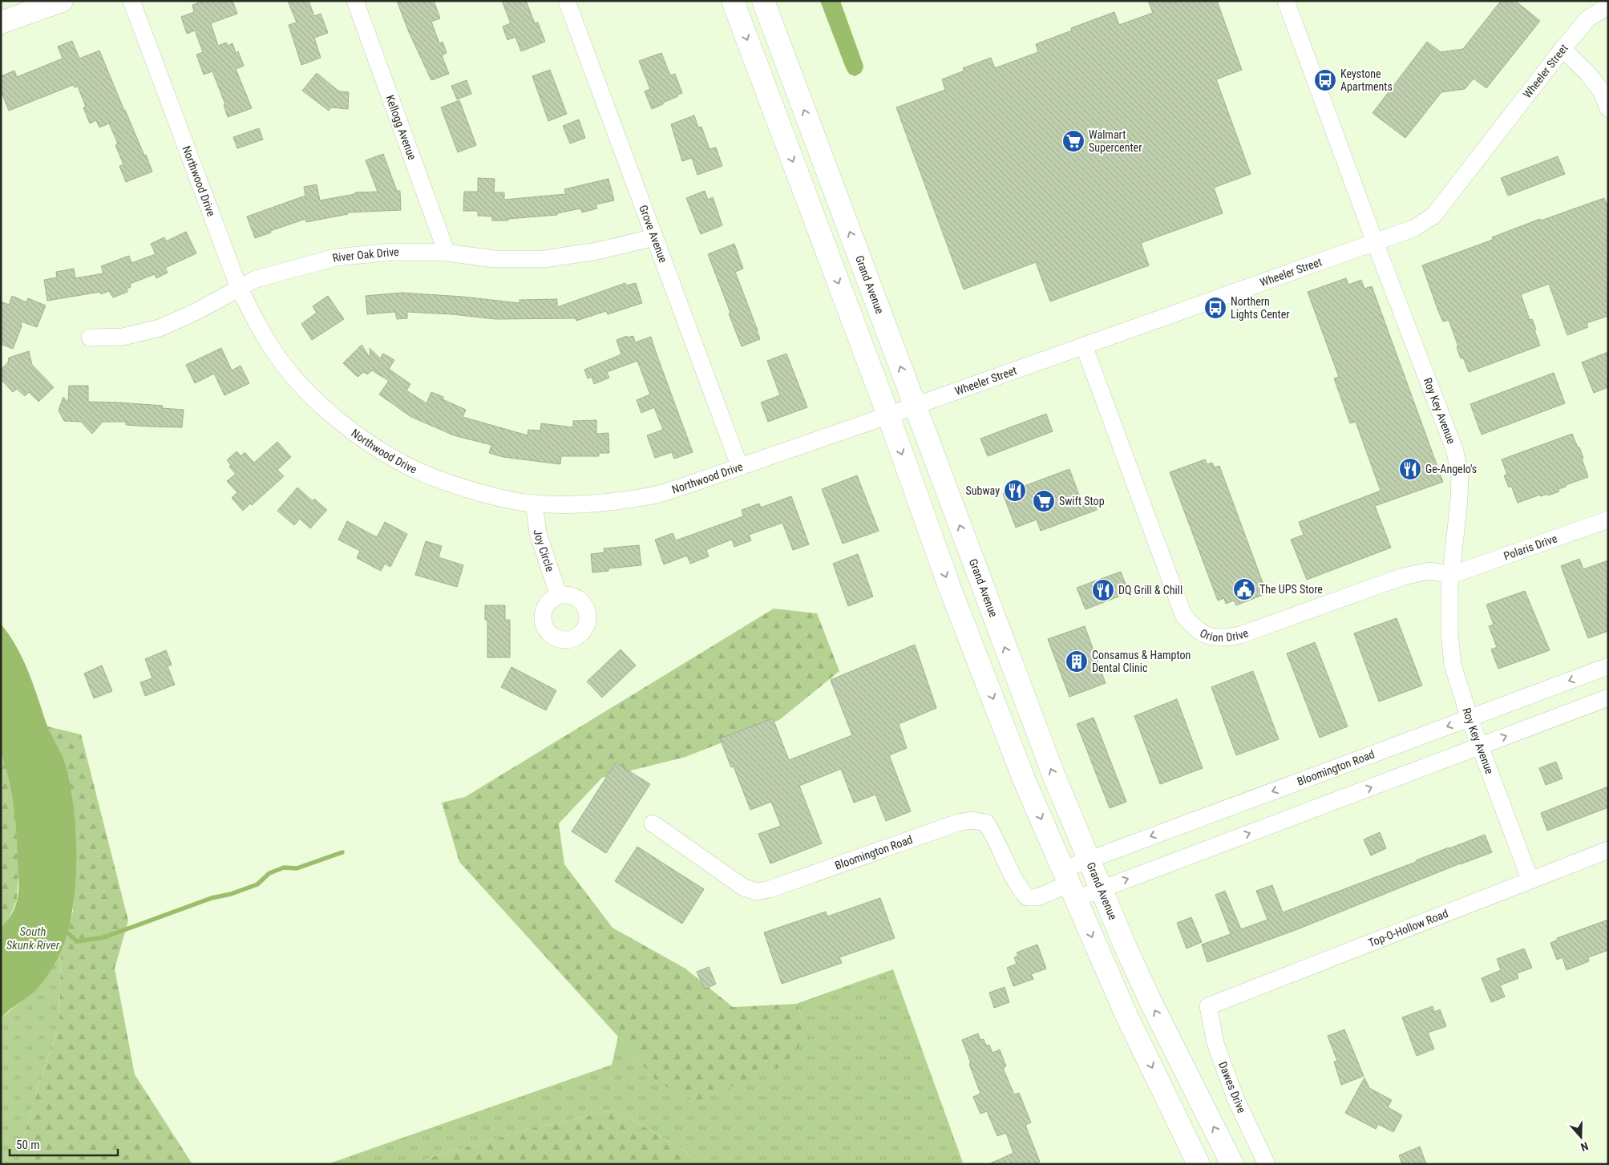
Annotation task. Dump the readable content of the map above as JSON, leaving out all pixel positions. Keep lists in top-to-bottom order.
{
  "streets": {
    "main road": ["Grand Avenue"],
    "street": [
      "Wheeler Street",
      "Kellogg Avenue",
      "Northwood Drive",
      "Grove Avenue",
      "River Oak Drive",
      "Roy Key Avenue",
      "Polaris Drive",
      "Joy Circle",
      "Orion Drive",
      "Bloomington Road",
      "Top-O-Hollow Road",
      "Dawes Drive"
    ]
  },
  "crossings": [
    ["Wheeler Street", "Northwood Drive"],
    ["Wheeler Street", "Grand Avenue"],
    ["Wheeler Street", "Roy Key Avenue"],
    ["Wheeler Street", "Orion Drive"],
    ["Kellogg Avenue", "River Oak Drive"],
    ["Northwood Drive", "Grove Avenue"],
    ["Northwood Drive", "River Oak Drive"],
    ["Northwood Drive", "Joy Circle"],
    ["Grove Avenue", "River Oak Drive"],
    ["Grand Avenue", "Bloomington Road"],
    ["Roy Key Avenue", "Polaris Drive"],
    ["Roy Key Avenue", "Orion Drive"],
    ["Roy Key Avenue", "Bloomington Road"],
    ["Roy Key Avenue", "Top-O-Hollow Road"],
    ["Polaris Drive", "Orion Drive"],
    ["Top-O-Hollow Road", "Dawes Drive"]
  ],
  "water": ["South Skunk River"],
  "places": {
    "bus stop": ["Keystone Apartments", "Northern Lights Center"],
    "supermarket": ["Walmart Supercenter", "Swift Stop"],
    "restaurant": ["Ge-Angelo's", "Subway", "DQ Grill & Chill"],
    "public building": ["The UPS Store"],
    "building": ["Consamus & Hampton Dental Clinic"]
  },
  "scale_bar": "50 m",
  "north": "bottom"
}
